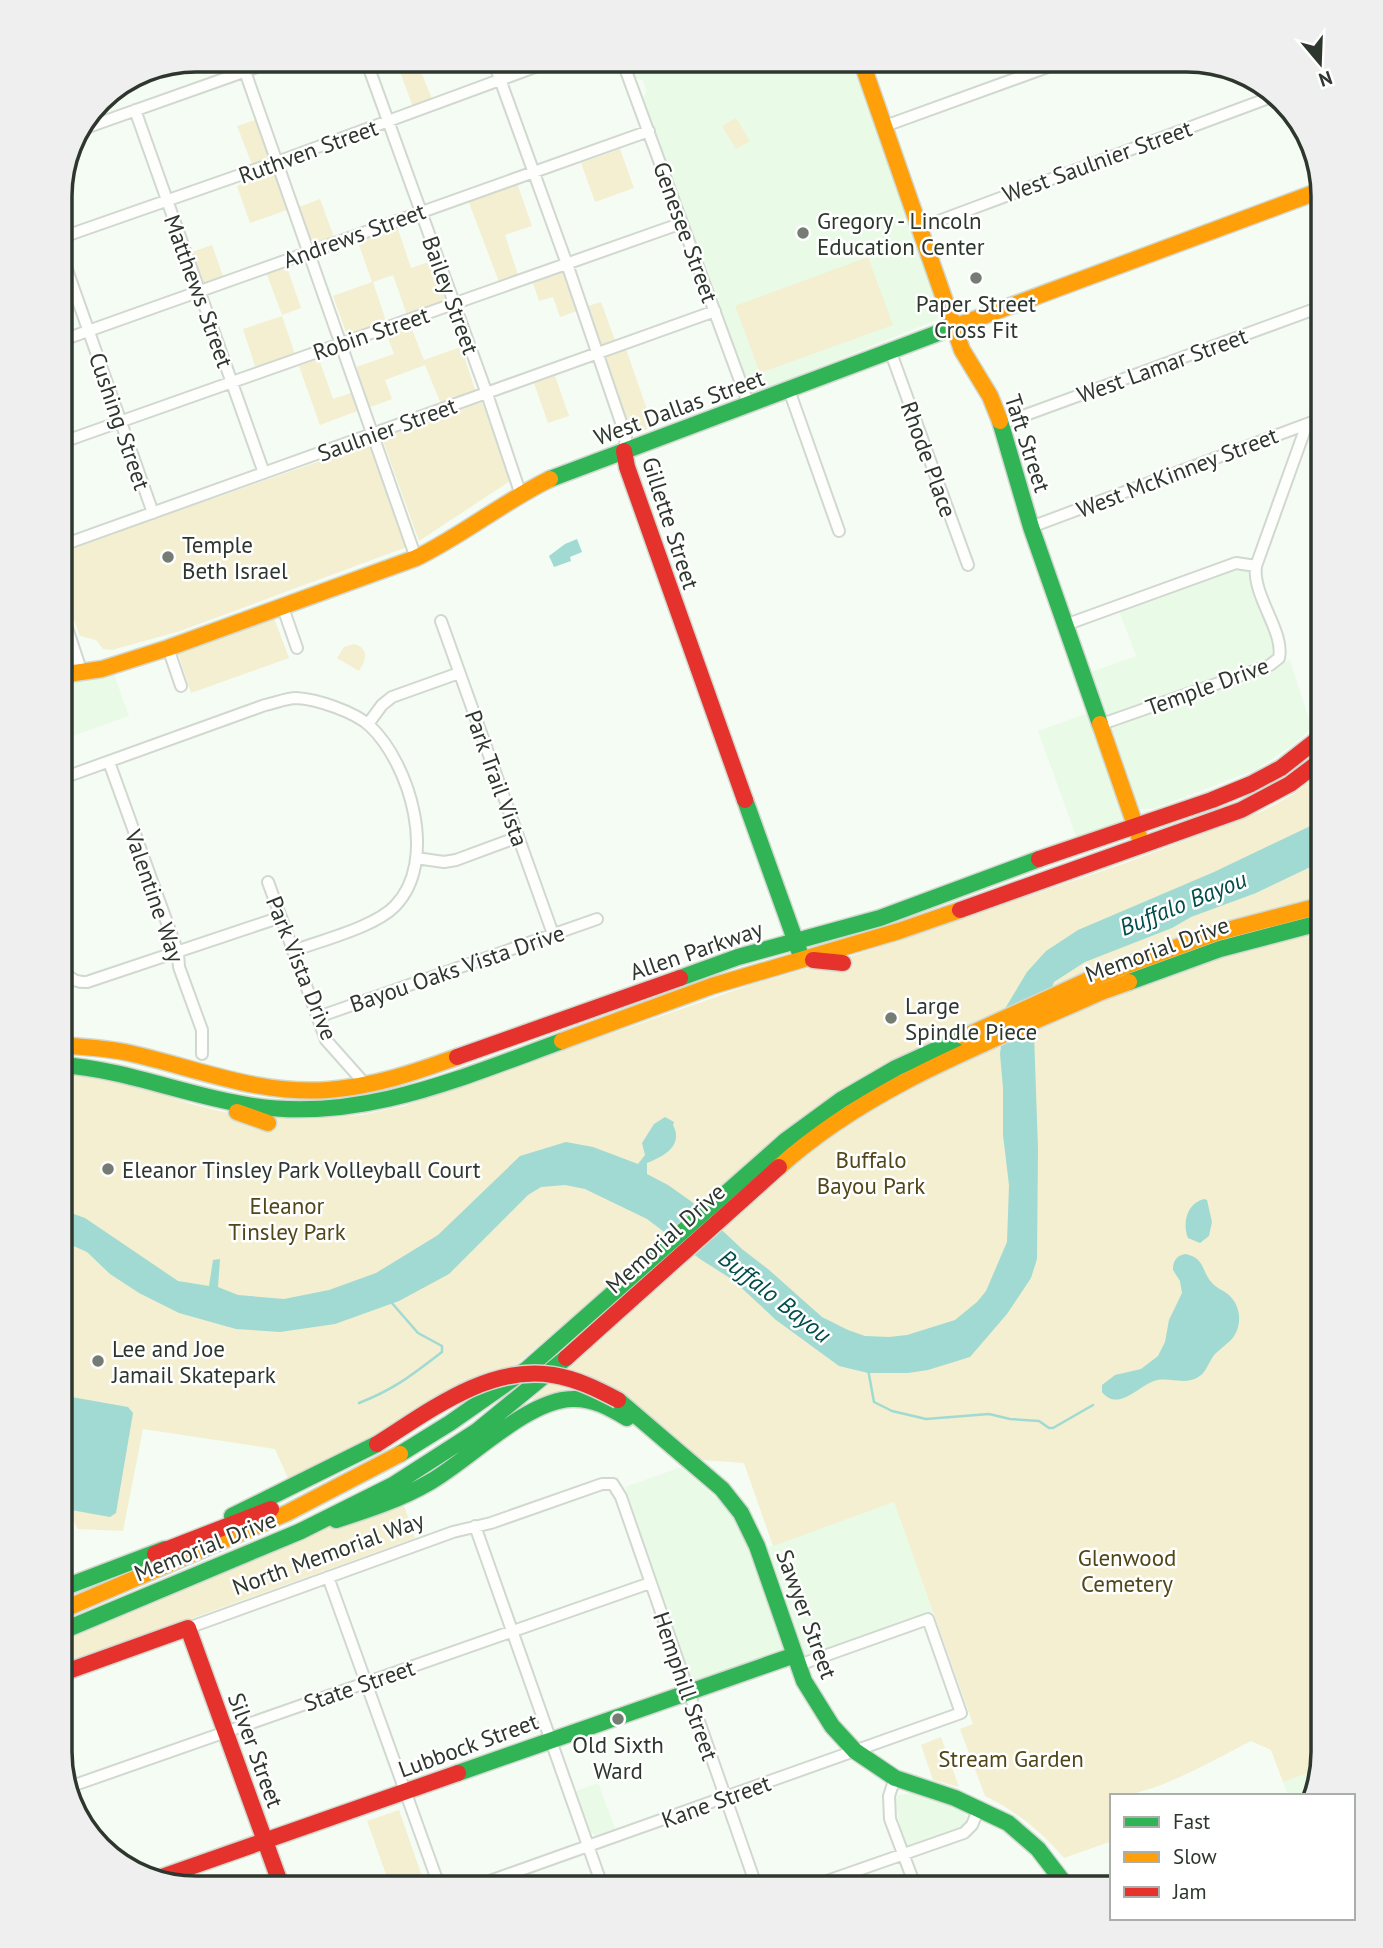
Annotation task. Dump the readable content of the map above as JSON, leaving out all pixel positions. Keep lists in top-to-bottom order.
{
  "streets": {
    "main road": [
      "West Dallas Street",
      "Taft Street",
      "Gillette Street",
      "Memorial Drive",
      "Allen Parkway",
      "North Memorial Way",
      "Sawyer Street",
      "Lubbock Street",
      "Silver Street"
    ],
    "street": [
      "Ruthven Street",
      "West Saulnier Street",
      "Genesee Street",
      "Andrews Street",
      "Matthews Street",
      "Bailey Street",
      "Robin Street",
      "West Lamar Street",
      "Cushing Street",
      "Saulnier Street",
      "Rhode Place",
      "West McKinney Street",
      "Temple Drive",
      "Park Trail Vista",
      "Valentine Way",
      "Park Vista Drive",
      "Bayou Oaks Vista Drive",
      "State Street",
      "Hemphill Street",
      "Kane Street"
    ]
  },
  "crossings": [
    ["Ruthven Street", "Matthews Street"],
    ["Ruthven Street", "Bailey Street"],
    ["Ruthven Street", "Gillette Street"],
    ["West Saulnier Street", "Taft Street"],
    ["Genesee Street", "Andrews Street"],
    ["Genesee Street", "Robin Street"],
    ["Genesee Street", "West Dallas Street"],
    ["Genesee Street", "Saulnier Street"],
    ["Andrews Street", "Matthews Street"],
    ["Andrews Street", "Bailey Street"],
    ["Andrews Street", "Cushing Street"],
    ["Andrews Street", "Gillette Street"],
    ["Matthews Street", "Robin Street"],
    ["Matthews Street", "Saulnier Street"],
    ["Bailey Street", "Robin Street"],
    ["Bailey Street", "West Dallas Street"],
    ["Bailey Street", "Saulnier Street"],
    ["Robin Street", "Cushing Street"],
    ["Robin Street", "Gillette Street"],
    ["West Lamar Street", "Taft Street"],
    ["West Dallas Street", "Taft Street"],
    ["West Dallas Street", "Rhode Place"],
    ["West Dallas Street", "Gillette Street"],
    ["Cushing Street", "Saulnier Street"],
    ["Saulnier Street", "Gillette Street"],
    ["Taft Street", "West McKinney Street"],
    ["Taft Street", "Temple Drive"],
    ["Taft Street", "Allen Parkway"],
    ["West McKinney Street", "Temple Drive"],
    ["Gillette Street", "Allen Parkway"],
    ["Park Trail Vista", "Bayou Oaks Vista Drive"],
    ["Memorial Drive", "Sawyer Street"],
    ["Allen Parkway", "Park Vista Drive"],
    ["Park Vista Drive", "Bayou Oaks Vista Drive"],
    ["North Memorial Way", "Hemphill Street"],
    ["North Memorial Way", "Silver Street"],
    ["Sawyer Street", "Lubbock Street"],
    ["Sawyer Street", "Kane Street"],
    ["State Street", "Hemphill Street"],
    ["State Street", "Silver Street"],
    ["Hemphill Street", "Lubbock Street"],
    ["Hemphill Street", "Kane Street"],
    ["Lubbock Street", "Silver Street"],
    ["Lubbock Street", "Kane Street"]
  ],
  "water": ["Buffalo Bayou"],
  "parks": [
    "Buffalo Bayou Park",
    "Eleanor Tinsley Park",
    "Glenwood Cemetery",
    "Stream Garden"
  ],
  "places": [
    "Gregory - Lincoln Education Center",
    "Paper Street Cross Fit",
    "Temple Beth Israel",
    "Large Spindle Piece",
    "Eleanor Tinsley Park Volleyball Court",
    "Lee and Joe Jamail Skatepark",
    "Old Sixth Ward"
  ],
  "legend": ["Fast", "Slow", "Jam"],
  "north": "bottom"
}
